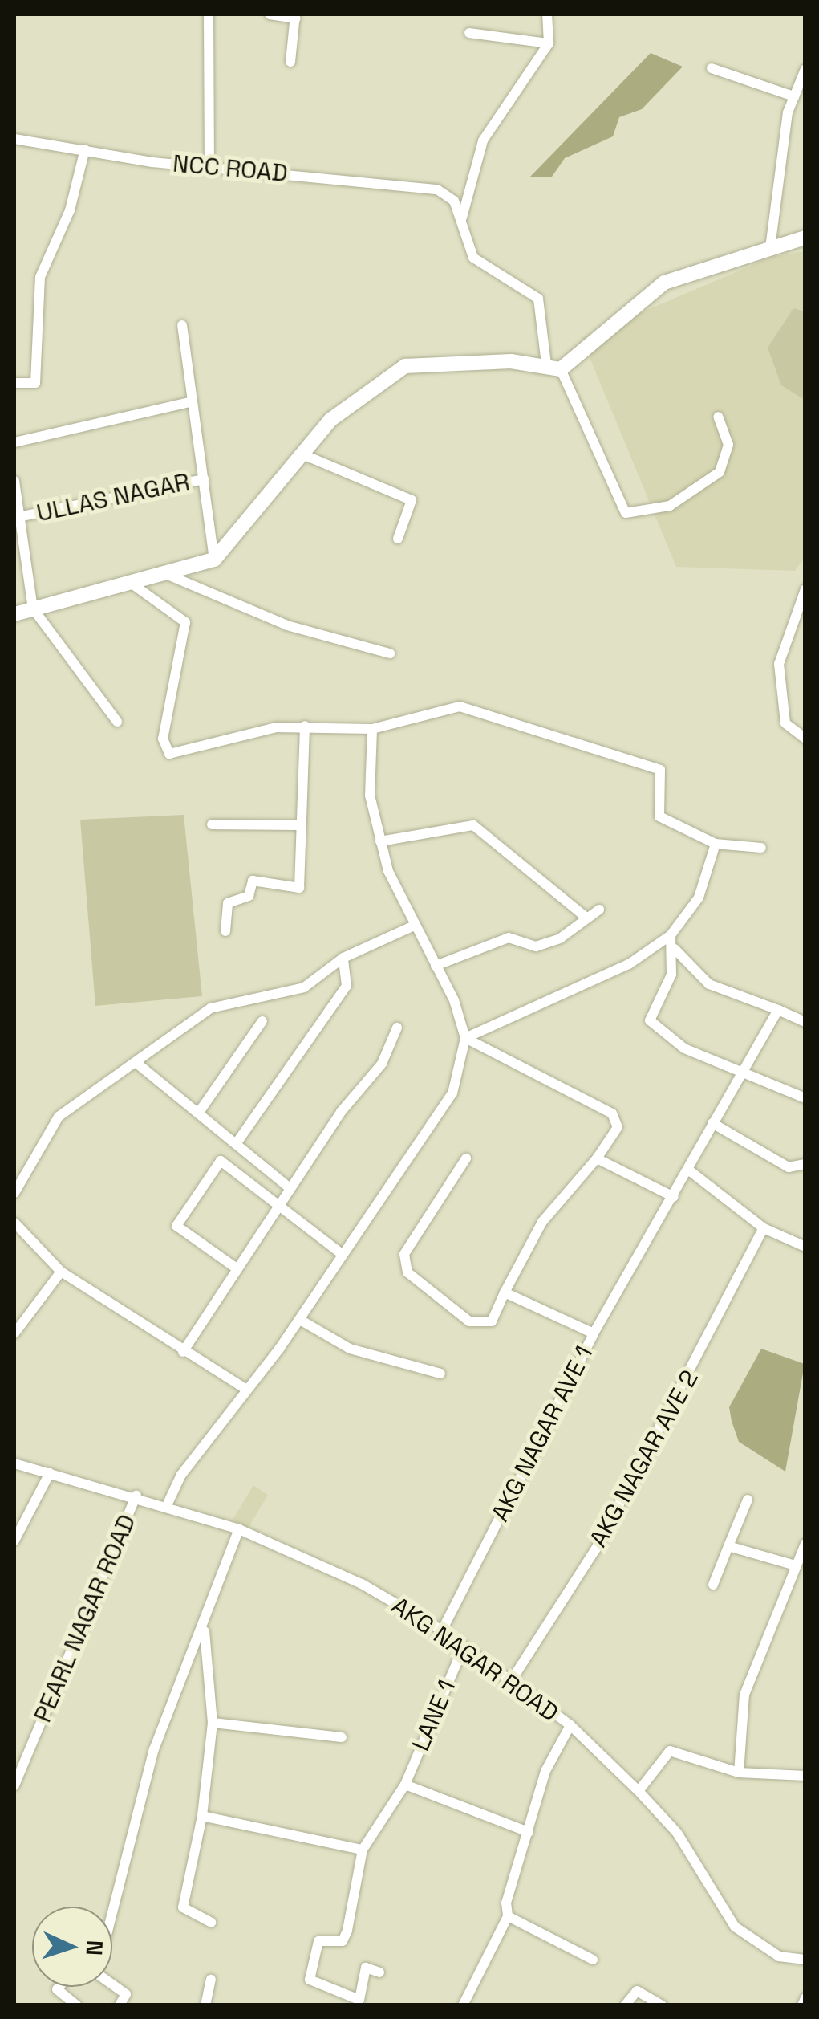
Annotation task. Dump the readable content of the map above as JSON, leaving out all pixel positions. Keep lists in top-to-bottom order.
{
  "streets": {
    "street": [
      "NCC ROAD",
      "ULLAS NAGAR",
      "AKG NAGAR AVE 1",
      "AKG NAGAR AVE 2",
      "PEARL NAGAR ROAD",
      "AKG NAGAR ROAD",
      "LANE 1"
    ]
  },
  "crossings": [
    ["AKG NAGAR AVE 1", "AKG NAGAR ROAD"],
    ["AKG NAGAR AVE 2", "AKG NAGAR ROAD"],
    ["PEARL NAGAR ROAD", "AKG NAGAR ROAD"],
    ["AKG NAGAR ROAD", "LANE 1"]
  ],
  "north": "right"
}
